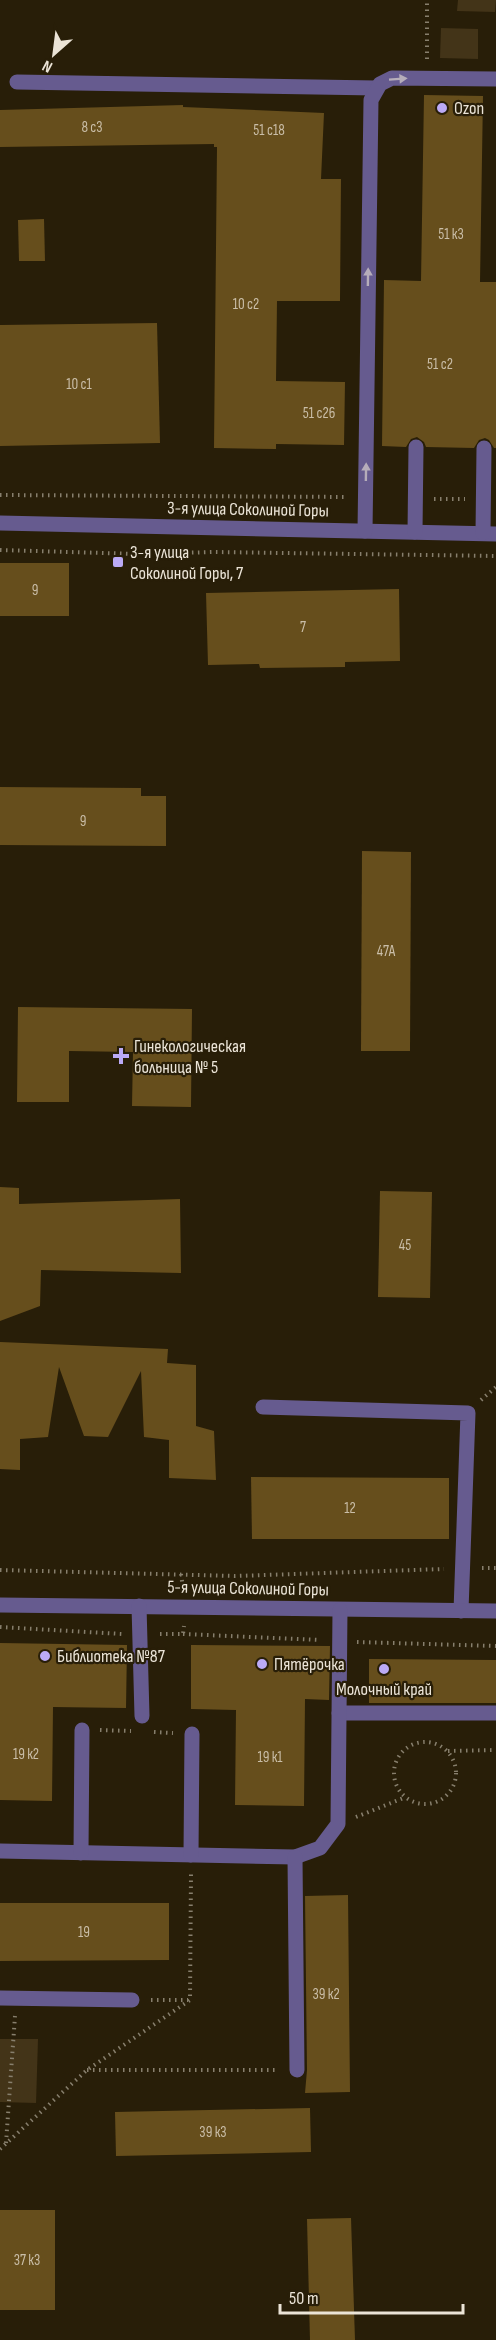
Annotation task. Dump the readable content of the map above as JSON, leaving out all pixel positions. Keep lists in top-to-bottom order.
{
  "streets": {
    "street": ["3-я улица Соколиной Горы", "5-я улица Соколиной Горы"]
  },
  "places": {
    "other": [
      "Ozon",
      "Библиотека №87",
      "Пятёрочка",
      "Молочный край"
    ],
    "transit": ["3-я улица Соколиной Горы, 7"],
    "health": ["Гинекологическая больница № 5"]
  },
  "house_numbers": [
    "8 c3",
    "51 c18",
    "51 к3",
    "10 c2",
    "51 с2",
    "10 с1",
    "51 c26",
    "9",
    "7",
    "9",
    "47А",
    "45",
    "12",
    "19 к2",
    "19 к1",
    "19",
    "39 к2",
    "39 к3",
    "37 к3"
  ],
  "scale_bar": "50 m",
  "north": "bottom left"
}
